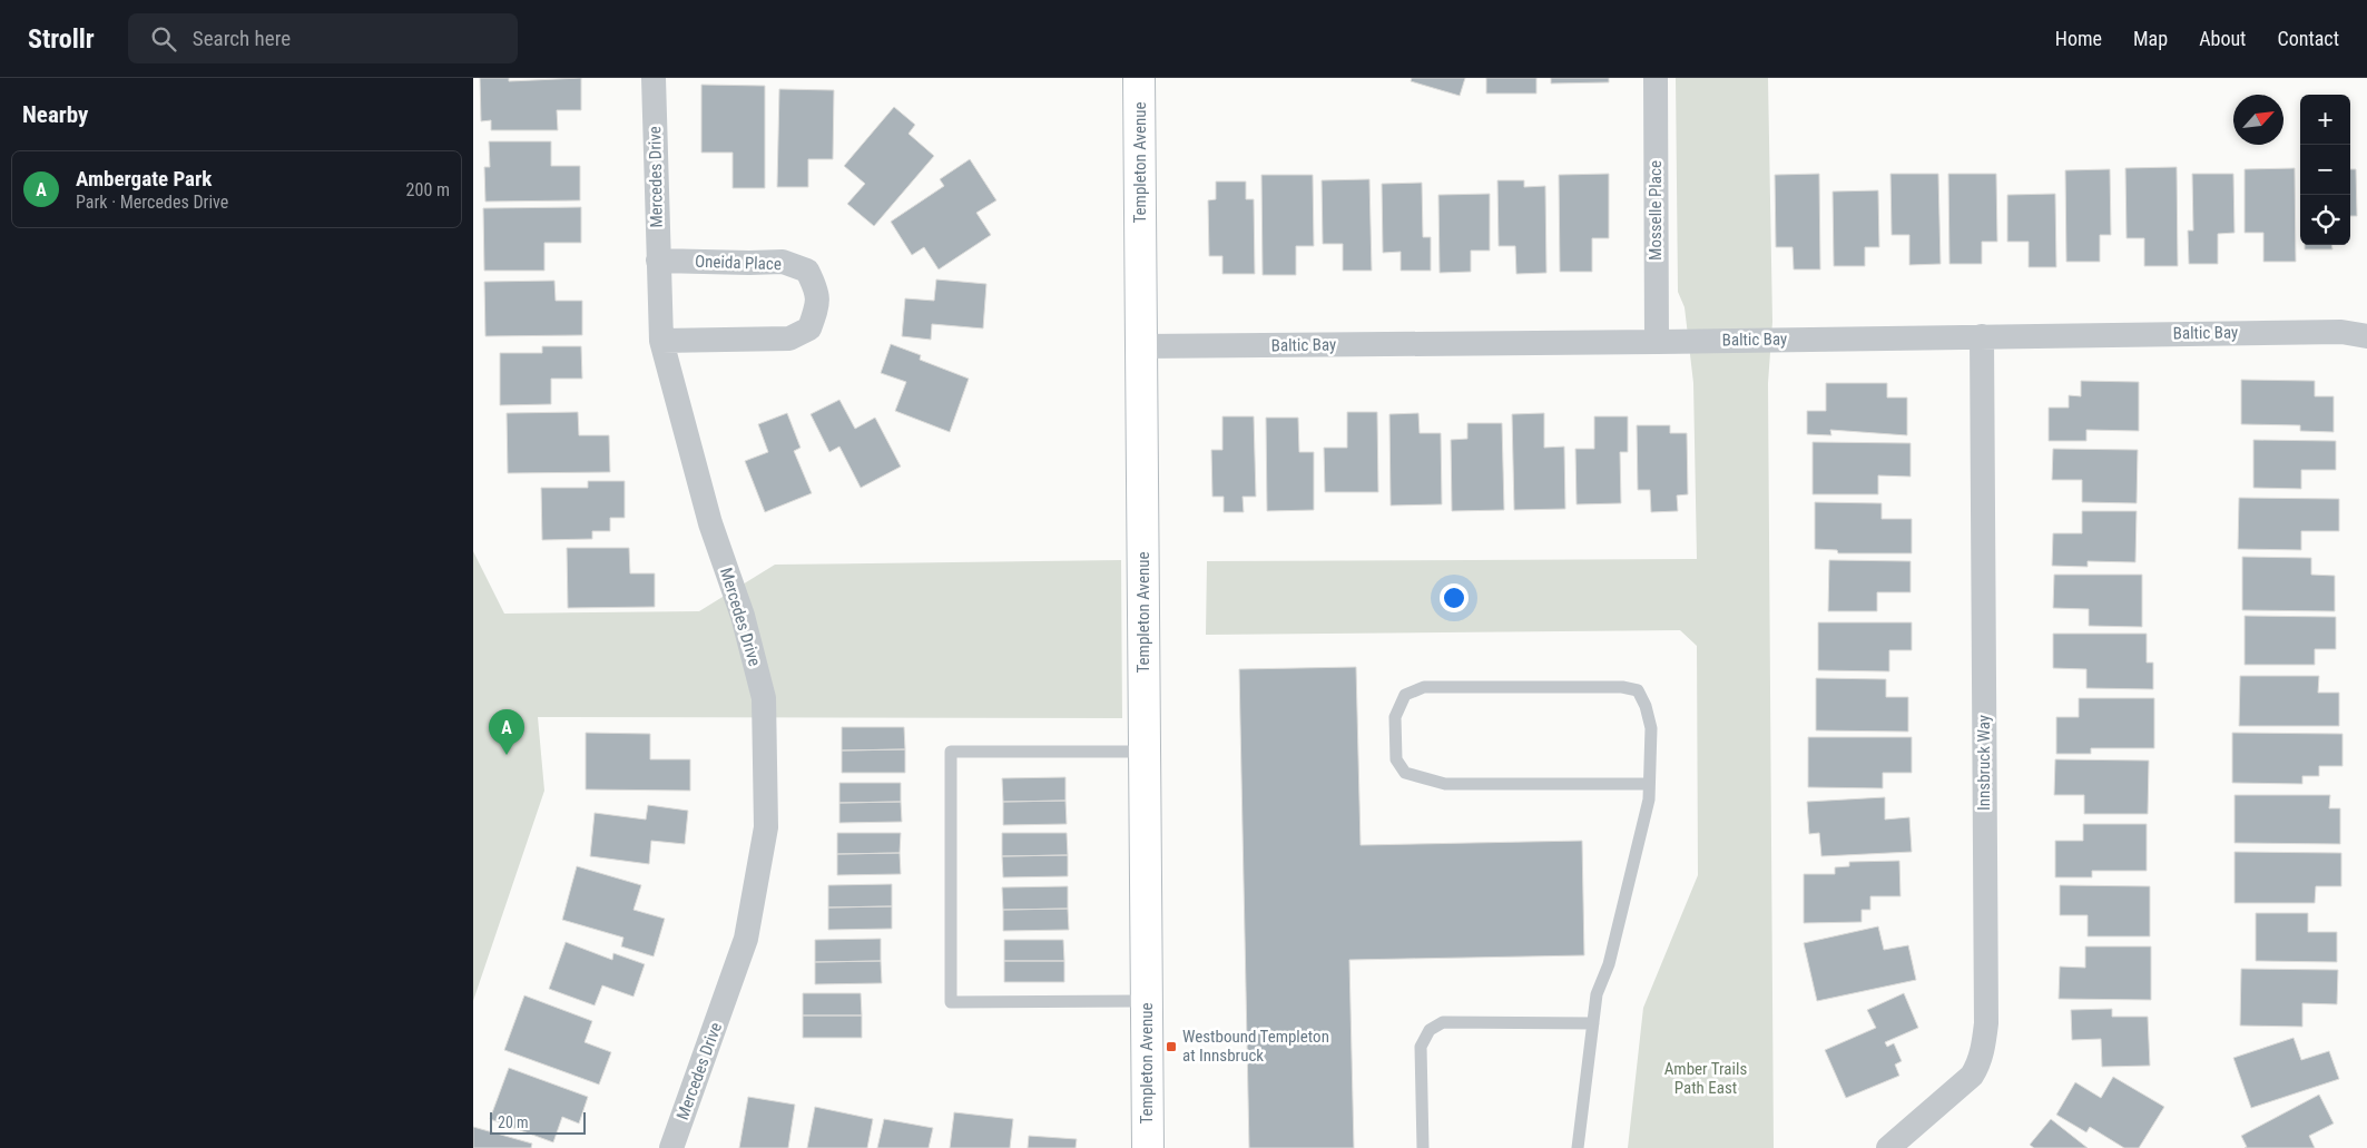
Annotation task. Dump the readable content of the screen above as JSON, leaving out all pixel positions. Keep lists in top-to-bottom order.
{
  "streets": {
    "street": [
      "Templeton Avenue",
      "Mercedes Drive",
      "Mosselle Place",
      "Oneida Place",
      "Baltic Bay",
      "Innsbruck Way"
    ]
  },
  "crossings": [
    ["Templeton Avenue", "Baltic Bay"],
    ["Mercedes Drive", "Oneida Place"],
    ["Mosselle Place", "Baltic Bay"],
    ["Baltic Bay", "Innsbruck Way"]
  ],
  "parks": ["Amber Trails Path East"],
  "places": {
    "transit": ["Westbound Templeton at Innsbruck"]
  },
  "scale_bar": "20 m",
  "north": "top right",
  "page": {
    "header": "Strollr",
    "search": "Search here",
    "nav": [
      "Home",
      "Map",
      "About",
      "Contact"
    ],
    "heading": "Nearby",
    "map_buttons": ["+", "−"],
    "list": [
      {
        "mark": "A",
        "name": "Ambergate Park",
        "note": "Park · Mercedes Drive",
        "value": "200 m"
      }
    ],
    "pins": "A",
    "scale": "20 m"
  }
}
